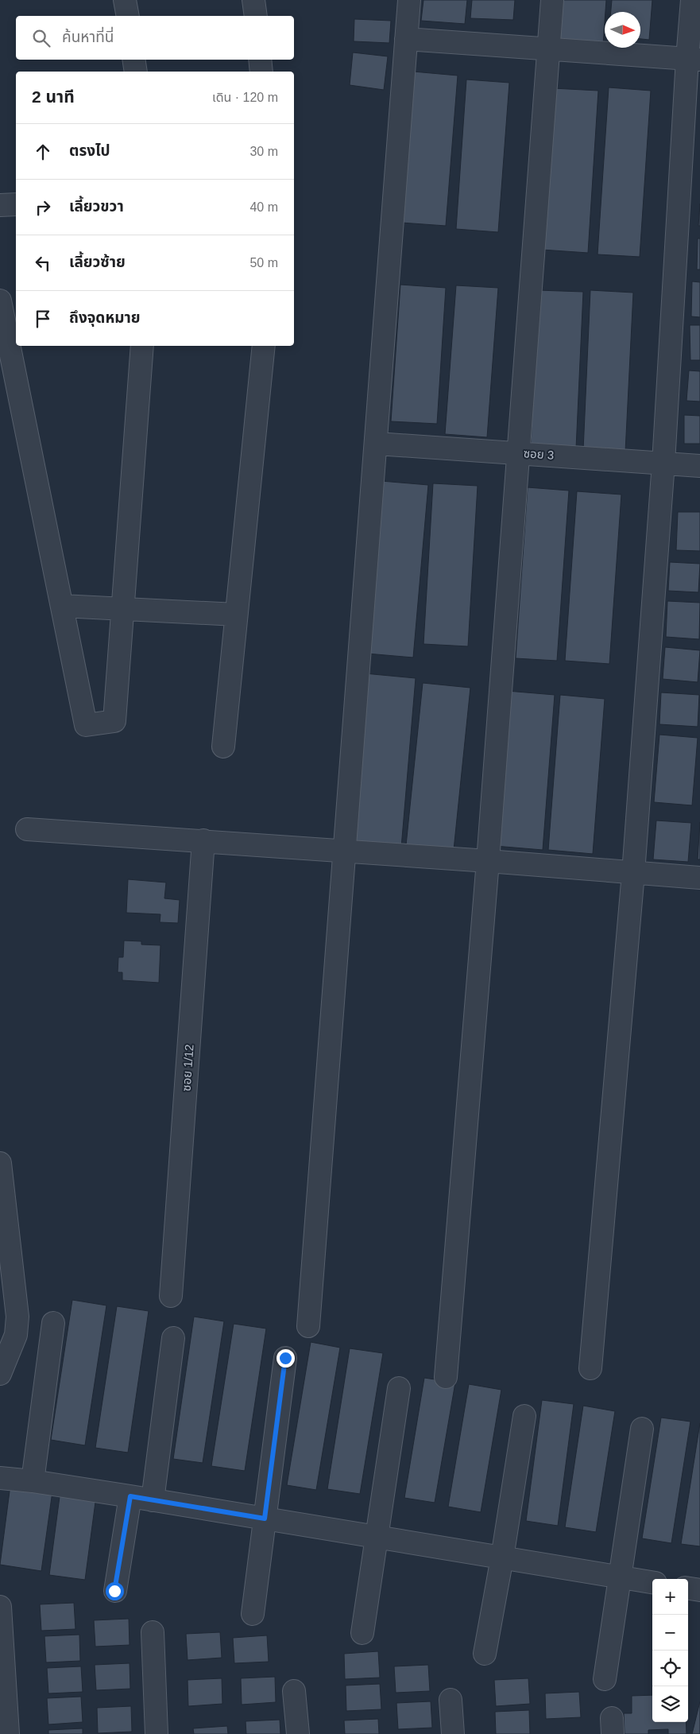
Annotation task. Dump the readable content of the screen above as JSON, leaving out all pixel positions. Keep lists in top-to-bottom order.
{
  "streets": {
    "street": ["ซอย 3", "ซอย 1/12"]
  },
  "north": "right",
  "page": {
    "search": "ค้นหาที่นี่",
    "heading": ["2 นาที", "เดิน · 120 m"],
    "list": [
      ["ตรงไป", "30 m"],
      ["เลี้ยวขวา", "40 m"],
      ["เลี้ยวซ้าย", "50 m"],
      "ถึงจุดหมาย"
    ],
    "map_buttons": ["+", "−"]
  }
}
